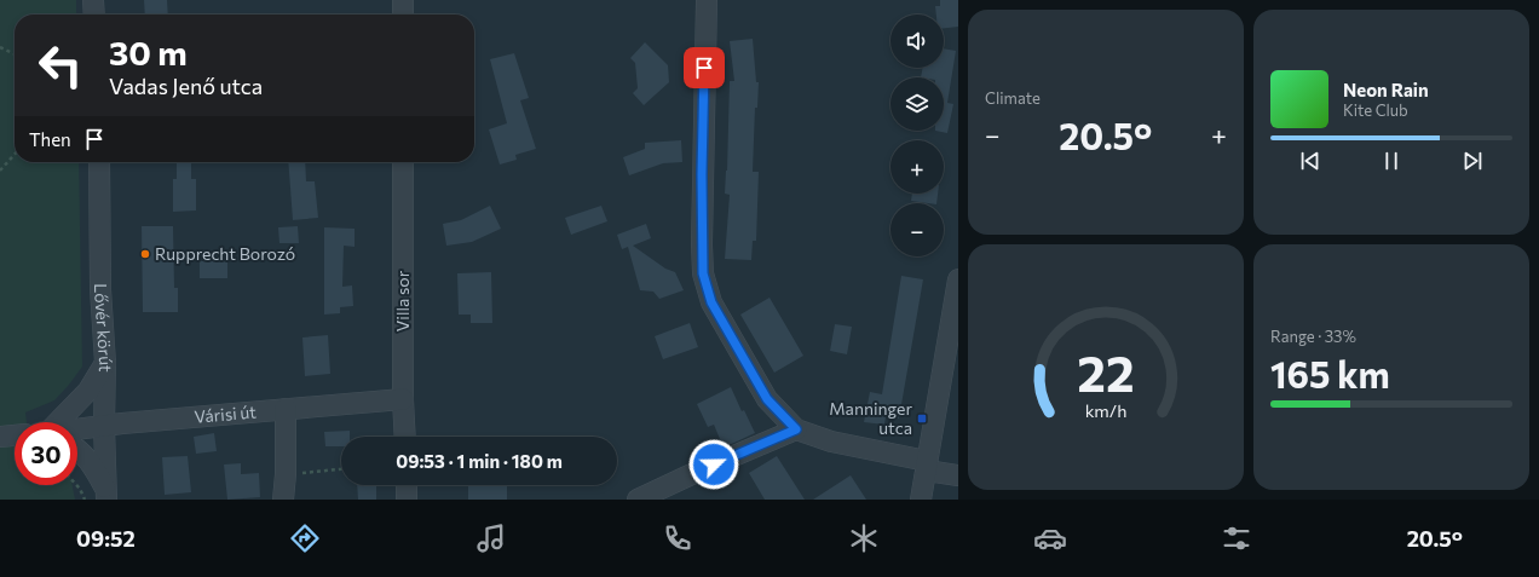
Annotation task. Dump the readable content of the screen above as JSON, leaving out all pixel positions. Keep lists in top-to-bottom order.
{
  "streets": {
    "street": ["Villa sor", "Lővér körút", "Várisi út"]
  },
  "crossings": [
    ["Villa sor", "Várisi út"],
    ["Lővér körút", "Várisi út"]
  ],
  "places": {
    "other": ["Rupprecht Borozó"],
    "transit": ["Manninger utca"]
  },
  "page": {
    "tile": [
      "Climate",
      ["Range · 33%", "165 km"]
    ],
    "map_buttons": ["+", "−"],
    "turn": ["30 m", "Vadas Jenő utca"],
    "song": ["Neon Rain", "Kite Club"],
    "heat": ["−", "20.5°", "+"],
    "then": "Then",
    "limit": "30",
    "trip": "09:53 · 1 min · 180 m",
    "tabs": ["09:52", "20.5°"],
    "gauge": ["22", "km/h"]
  }
}
